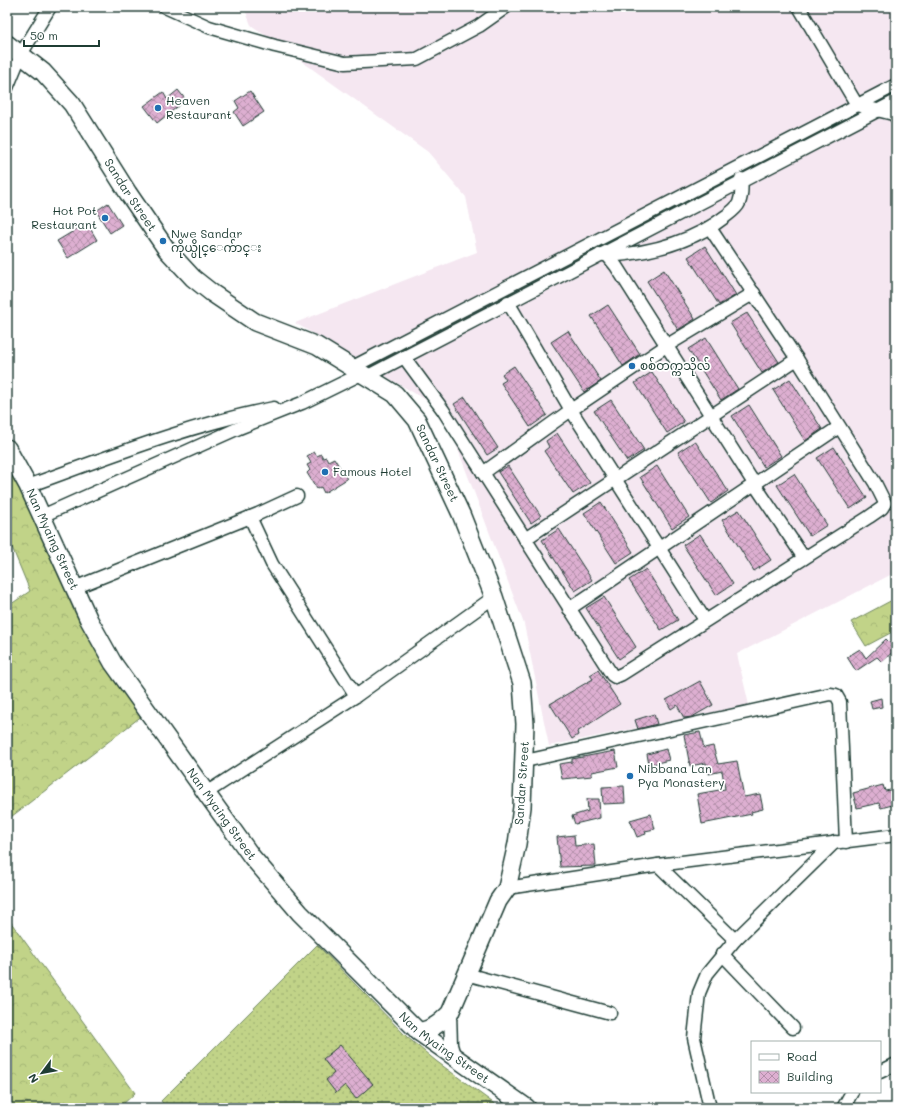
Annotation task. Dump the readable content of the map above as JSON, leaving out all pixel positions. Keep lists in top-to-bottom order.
{
  "streets": {
    "street": ["Sandar Street", "Nan Myaing Street"]
  },
  "crossings": [
    ["Sandar Street", "Nan Myaing Street"]
  ],
  "places": [
    "Heaven Restaurant",
    "Hot Pot Restaurant",
    "Nwe Sandar ကိုယ္ပိုင္ေက်ာင္း",
    "စစ်‌တက္ကသိုလ်",
    "Famous Hotel",
    "Nibbana Lan Pya Monastery"
  ],
  "legend": ["Road", "Building"],
  "scale_bar": "50 m",
  "north": "bottom left"
}
